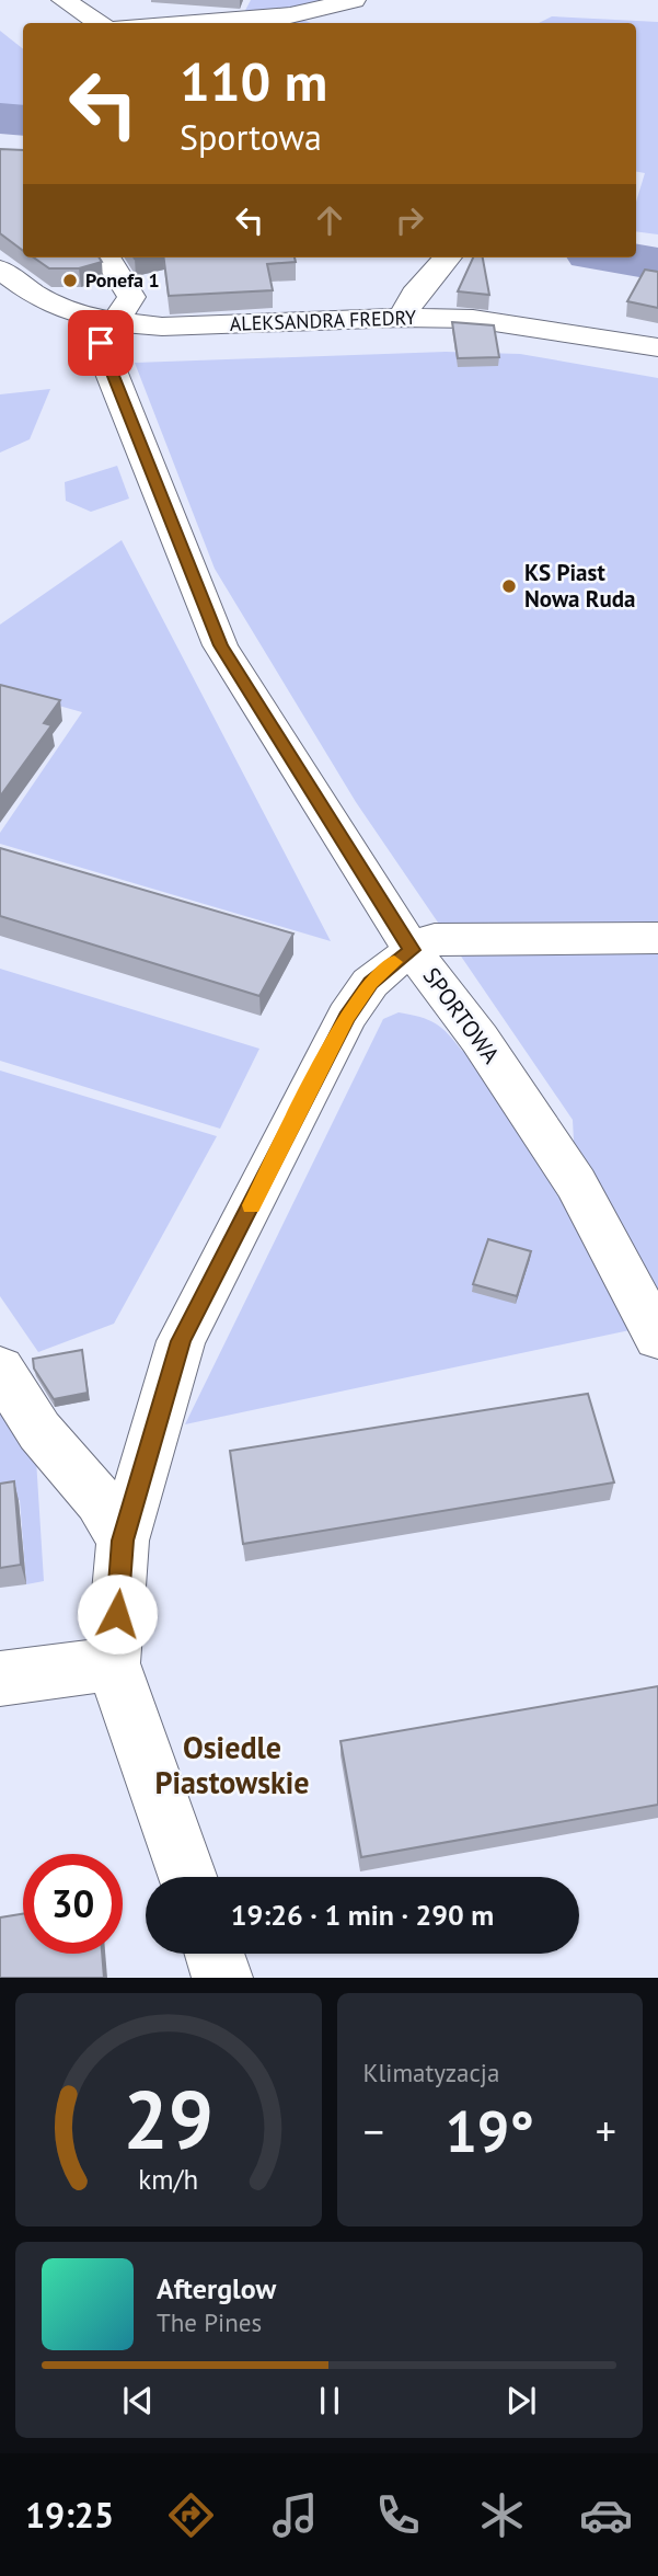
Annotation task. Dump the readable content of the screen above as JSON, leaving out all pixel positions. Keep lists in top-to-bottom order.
{
  "streets": {
    "street": ["ALEKSANDRA FREDRY", "SPORTOWA"]
  },
  "crossings": [
    ["ALEKSANDRA FREDRY", "SPORTOWA"]
  ],
  "districts": ["Osiedle Piastowskie"],
  "places": ["Ponefa 1", "KS Piast Nowa Ruda"],
  "page": {
    "turn": ["110 m", "Sportowa"],
    "limit": "30",
    "trip": "19:26 · 1 min · 290 m",
    "tile": "Klimatyzacja",
    "heat": ["−", "19°", "+"],
    "song": ["Afterglow", "The Pines"],
    "tabs": "19:25",
    "gauge": ["29", "km/h"]
  }
}
